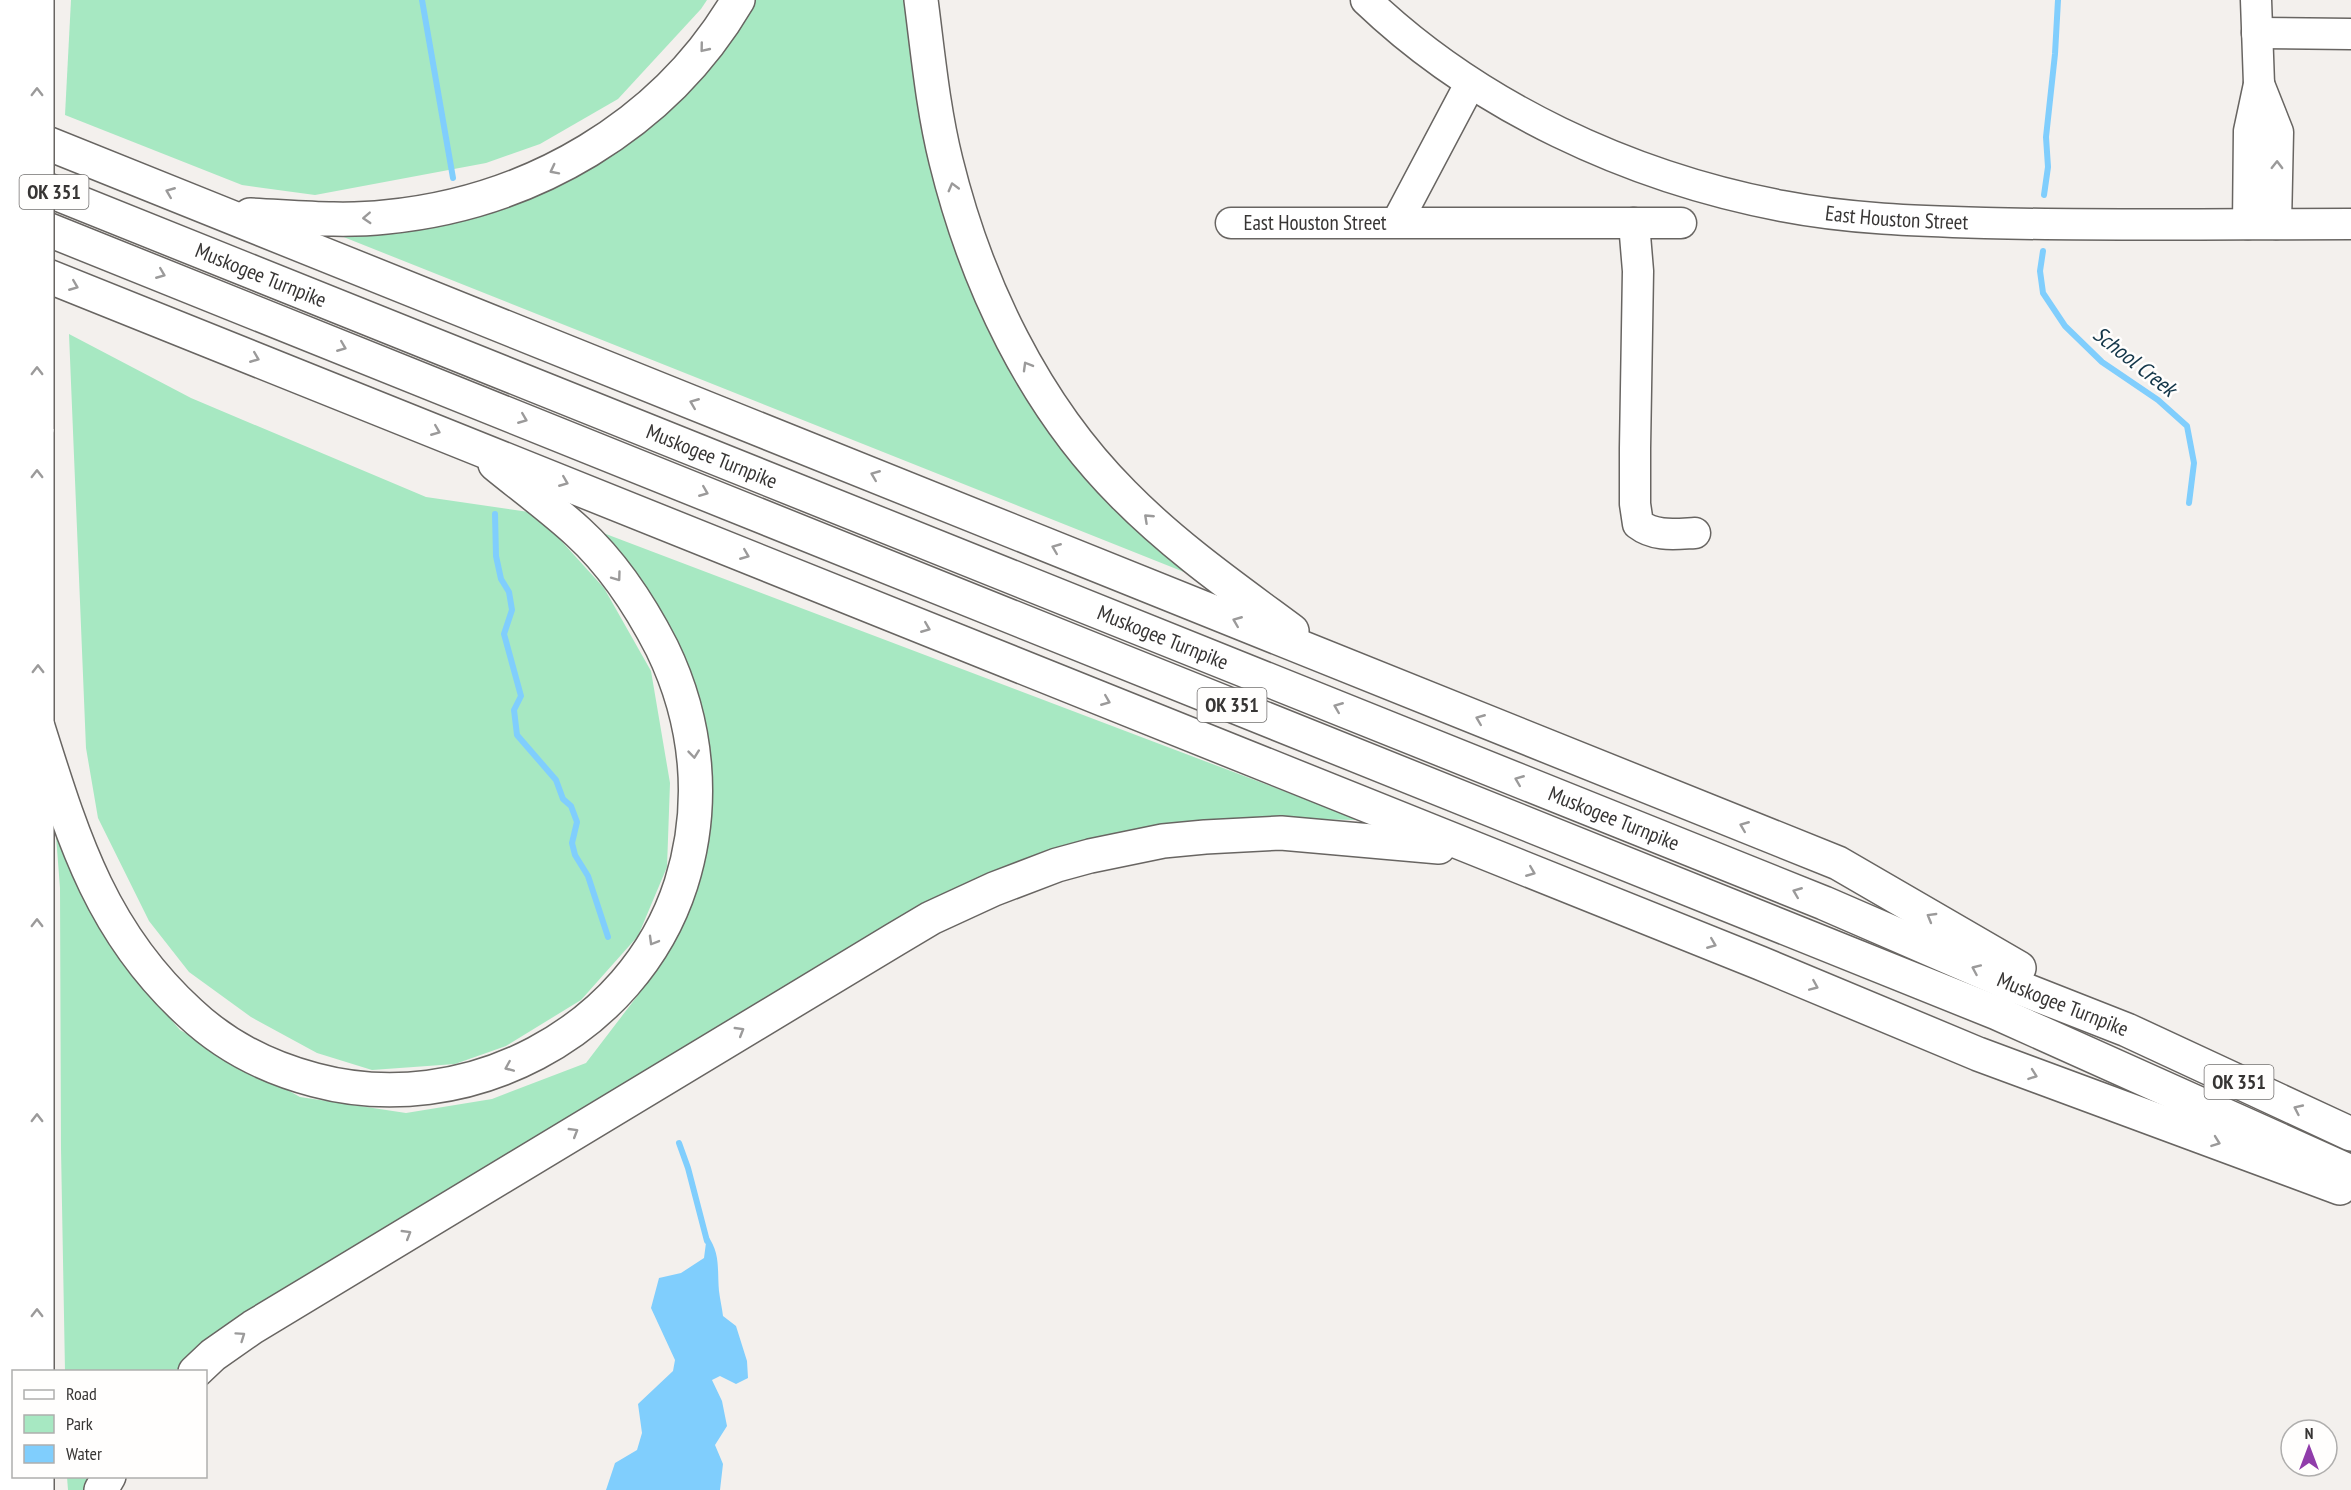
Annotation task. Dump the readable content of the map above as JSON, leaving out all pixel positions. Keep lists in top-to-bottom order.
{
  "streets": {
    "highway": ["OK 351", "Muskogee Turnpike"],
    "street": ["East Houston Street"]
  },
  "water": ["School Creek"],
  "legend": ["Road", "Park", "Water"],
  "north": "top"
}
